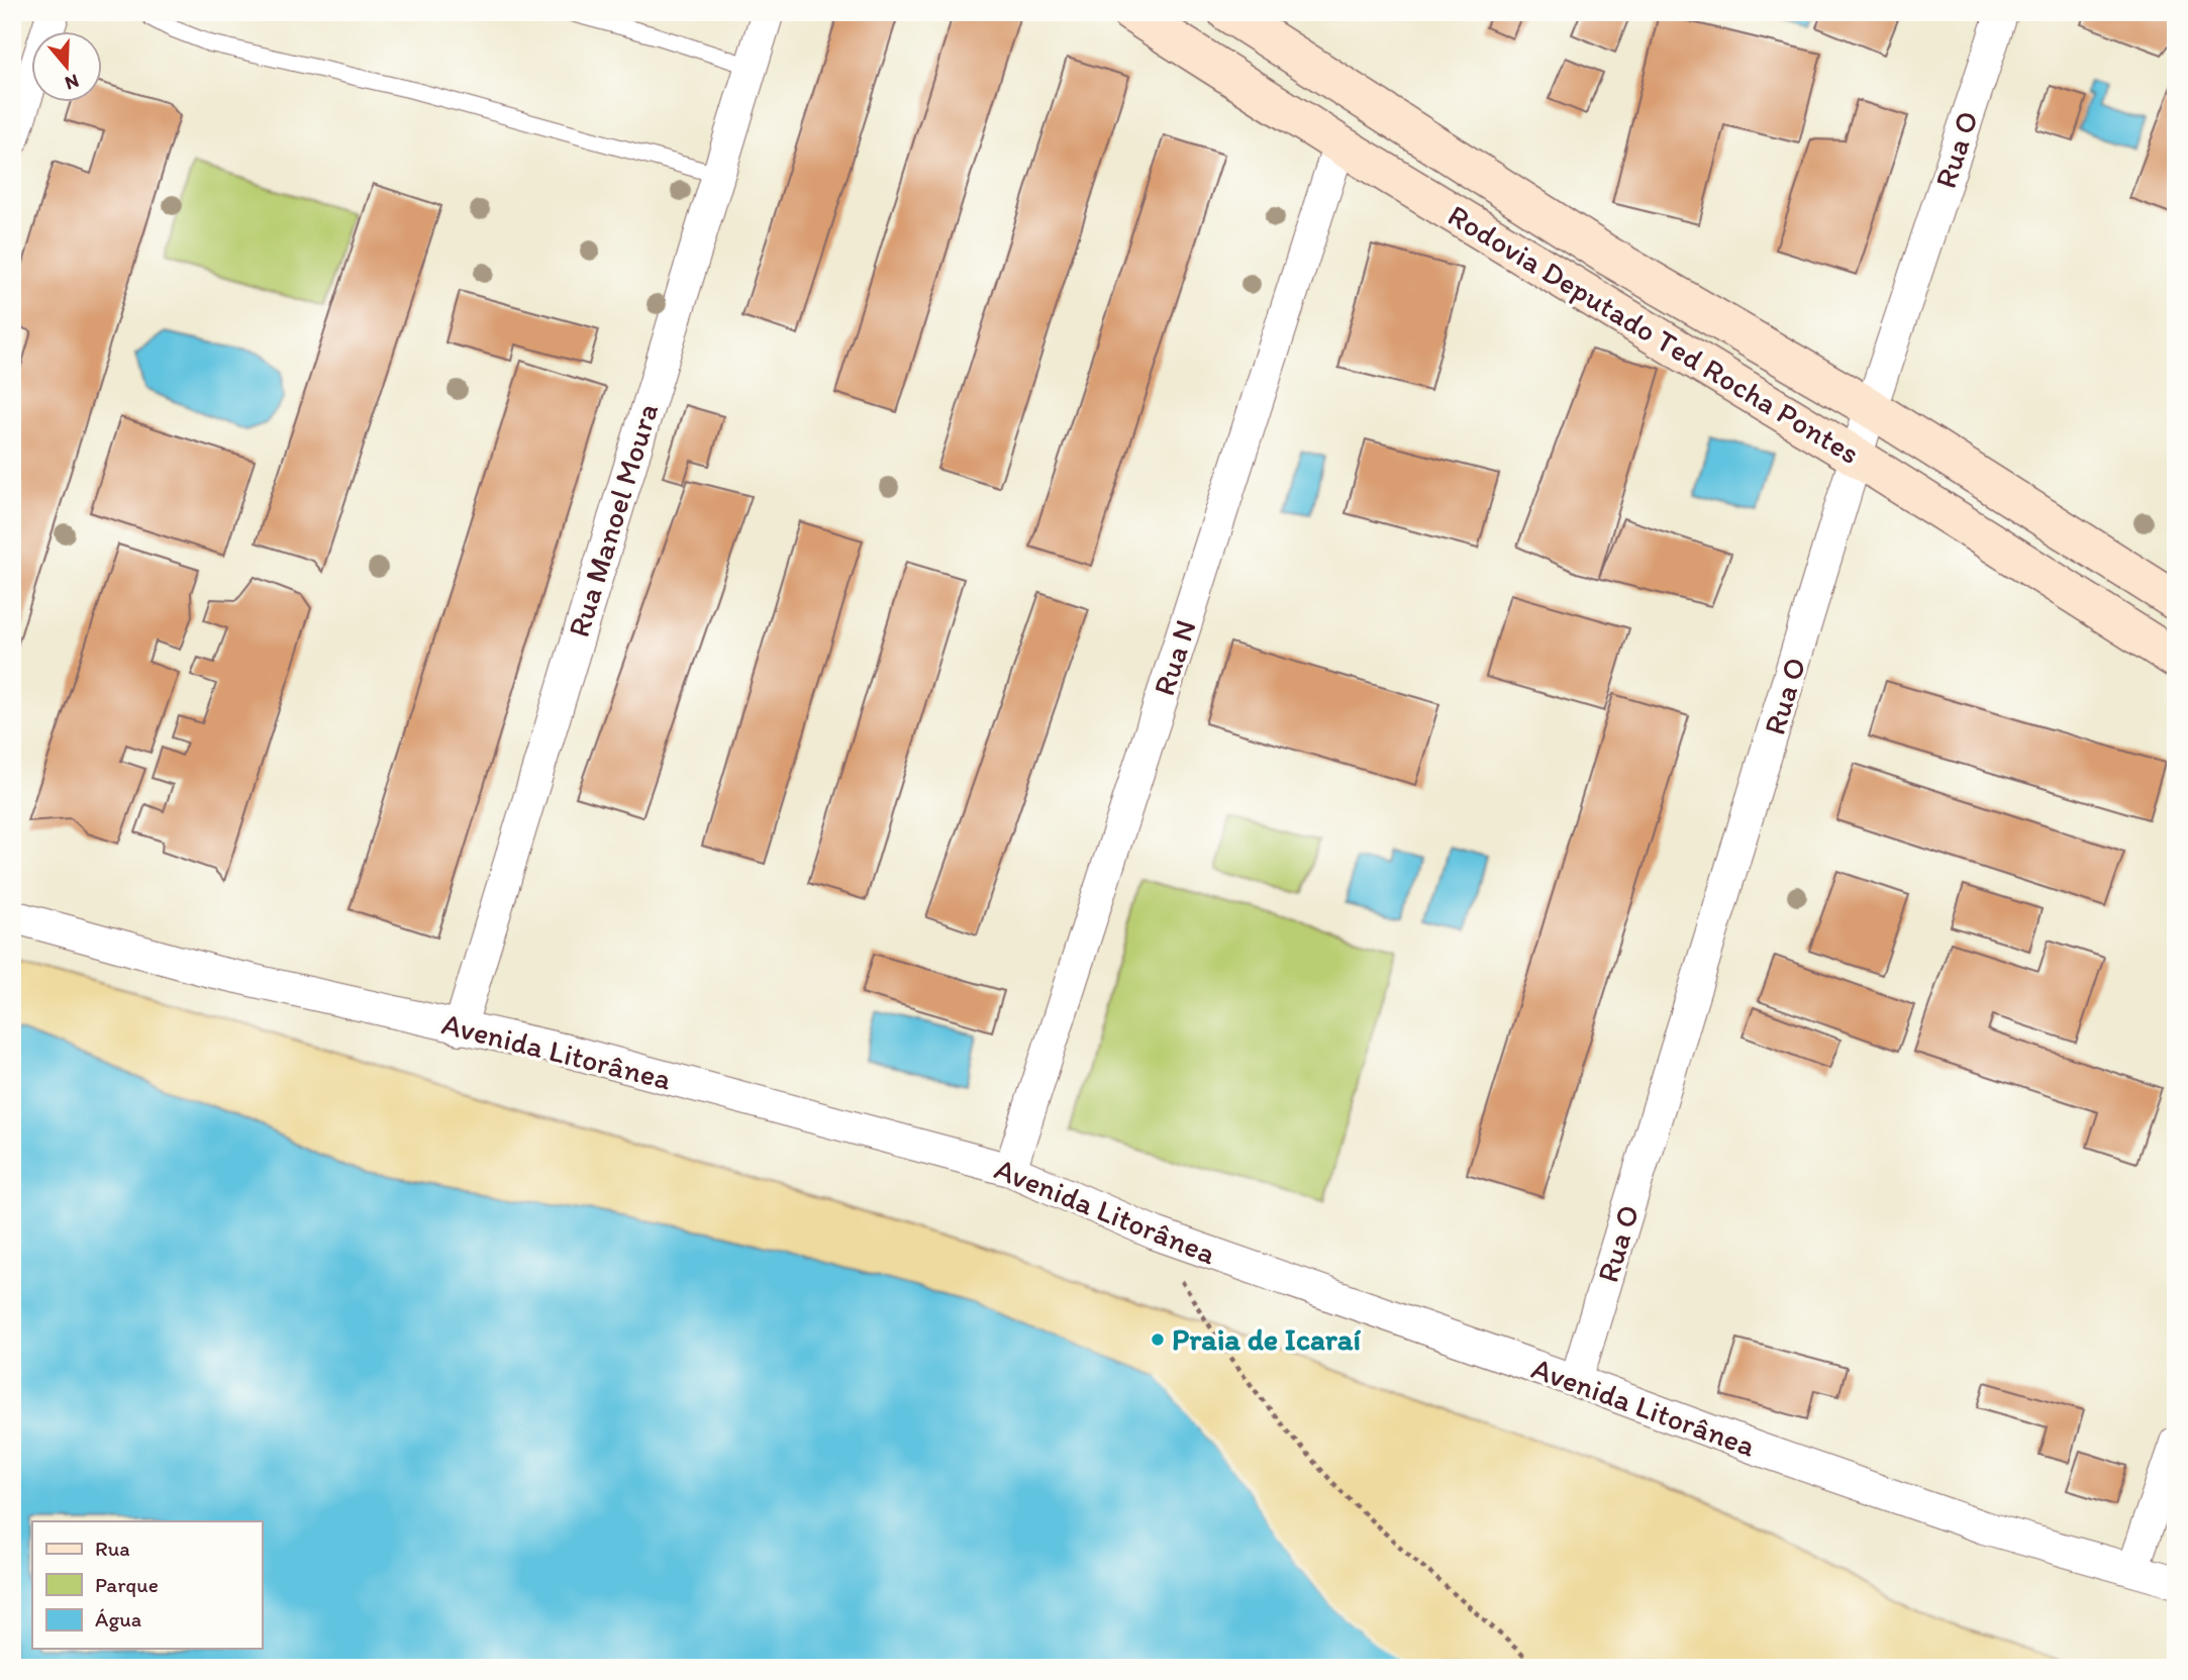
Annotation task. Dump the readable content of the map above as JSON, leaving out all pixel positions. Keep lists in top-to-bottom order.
{
  "streets": {
    "main road": ["Rodovia Deputado Ted Rocha Pontes"],
    "street": [
      "Rua O",
      "Rua Manoel Moura",
      "Rua N",
      "Avenida Litorânea"
    ]
  },
  "crossings": [
    ["Rua O", "Rodovia Deputado Ted Rocha Pontes"],
    ["Rua O", "Avenida Litorânea"],
    ["Rodovia Deputado Ted Rocha Pontes", "Rua N"],
    ["Rua Manoel Moura", "Avenida Litorânea"],
    ["Rua N", "Avenida Litorânea"]
  ],
  "places": ["Praia de Icaraí"],
  "legend": ["Rua", "Parque", "Água"],
  "north": "bottom"
}
